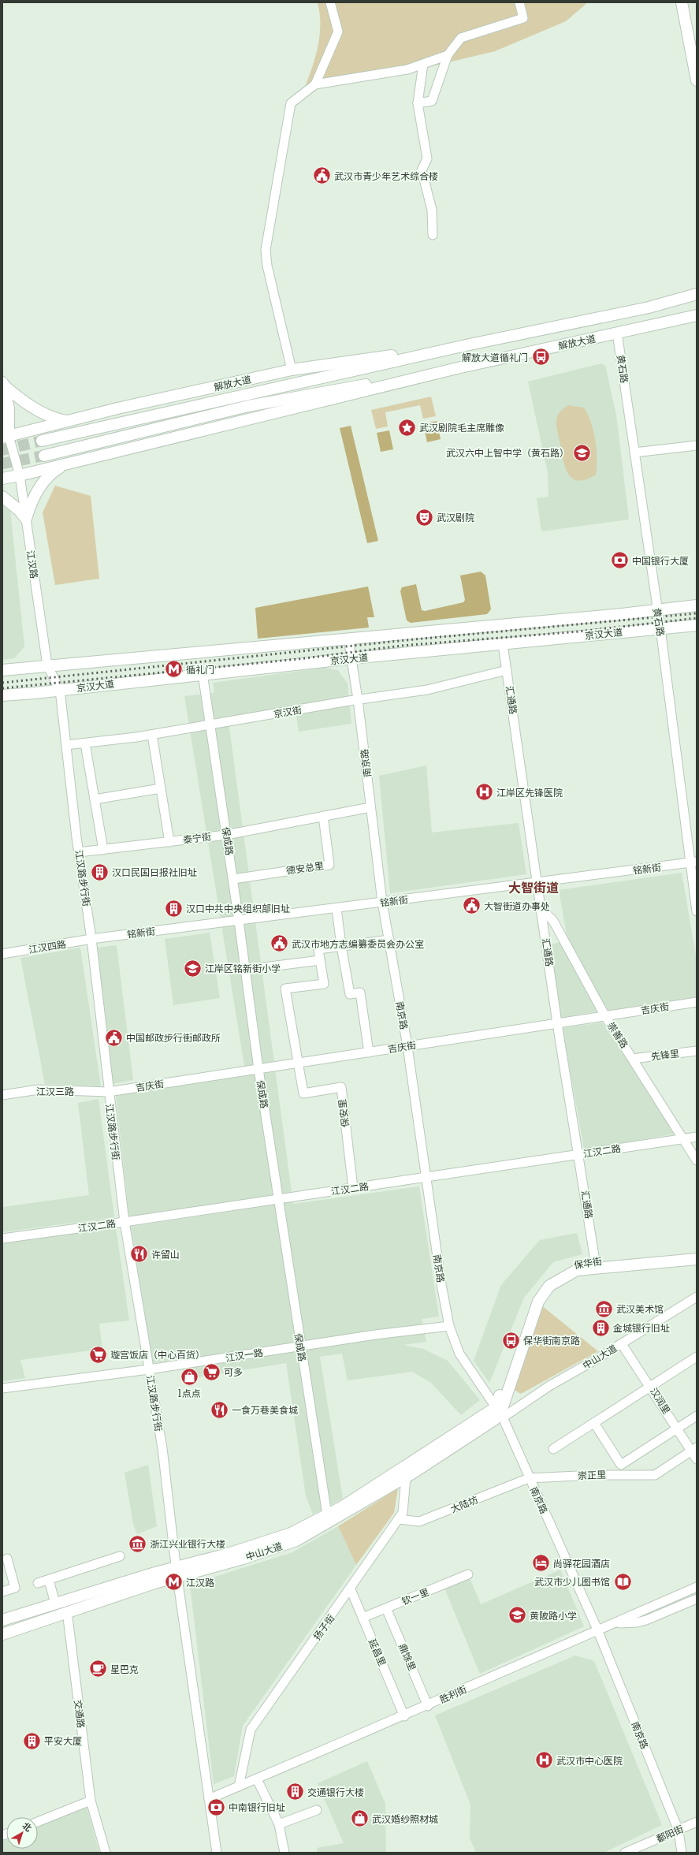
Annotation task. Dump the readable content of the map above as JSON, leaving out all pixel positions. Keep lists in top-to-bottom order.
{
  "streets": {
    "main road": [
      "解放大道",
      "京汉大道",
      "保华街",
      "中山大道"
    ],
    "street": [
      "黄石路",
      "江汉路",
      "汇通路",
      "京汉街",
      "南京路",
      "泰宁街",
      "保成路",
      "德安总里",
      "铭新街",
      "江汉路步行街",
      "江汉四路",
      "吉庆街",
      "崇善路",
      "先锋里",
      "江汉三路",
      "保安里",
      "江汉二路",
      "江汉一路",
      "汉润里",
      "崇正里",
      "大陆坊",
      "钦一里",
      "扬子街",
      "延昌里",
      "鼎馀里",
      "胜利街",
      "交通路",
      "鄱阳街"
    ]
  },
  "crossings": [
    ["解放大道", "黄石路"],
    ["解放大道", "江汉路"],
    ["黄石路", "京汉大道"],
    ["黄石路", "铭新街"],
    ["江汉路", "京汉大道"],
    ["江汉路", "江汉路步行街"],
    ["京汉大道", "汇通路"],
    ["京汉大道", "南京路"],
    ["京汉大道", "保成路"],
    ["京汉大道", "江汉路步行街"],
    ["汇通路", "京汉街"],
    ["汇通路", "铭新街"],
    ["汇通路", "吉庆街"],
    ["汇通路", "崇善路"],
    ["汇通路", "江汉二路"],
    ["汇通路", "保华街"],
    ["京汉街", "南京路"],
    ["京汉街", "保成路"],
    ["京汉街", "江汉路步行街"],
    ["南京路", "泰宁街"],
    ["南京路", "铭新街"],
    ["南京路", "吉庆街"],
    ["南京路", "江汉二路"],
    ["南京路", "保华街"],
    ["南京路", "江汉一路"],
    ["南京路", "中山大道"],
    ["南京路", "崇正里"],
    ["南京路", "大陆坊"],
    ["南京路", "胜利街"],
    ["南京路", "鄱阳街"],
    ["泰宁街", "保成路"],
    ["泰宁街", "德安总里"],
    ["泰宁街", "江汉路步行街"],
    ["保成路", "德安总里"],
    ["保成路", "铭新街"],
    ["保成路", "吉庆街"],
    ["保成路", "江汉二路"],
    ["保成路", "江汉一路"],
    ["保成路", "中山大道"],
    ["铭新街", "江汉路步行街"],
    ["铭新街", "江汉四路"],
    ["江汉路步行街", "江汉四路"],
    ["江汉路步行街", "吉庆街"],
    ["江汉路步行街", "江汉三路"],
    ["江汉路步行街", "江汉二路"],
    ["江汉路步行街", "江汉一路"],
    ["江汉路步行街", "中山大道"],
    ["吉庆街", "崇善路"],
    ["吉庆街", "江汉三路"],
    ["吉庆街", "保安里"],
    ["崇善路", "先锋里"],
    ["崇善路", "江汉二路"],
    ["保安里", "江汉二路"],
    ["保华街", "中山大道"],
    ["中山大道", "扬子街"],
    ["中山大道", "交通路"],
    ["汉润里", "崇正里"],
    ["崇正里", "大陆坊"],
    ["大陆坊", "扬子街"],
    ["钦一里", "延昌里"],
    ["钦一里", "鼎馀里"],
    ["扬子街", "延昌里"],
    ["扬子街", "胜利街"],
    ["延昌里", "胜利街"],
    ["鼎馀里", "胜利街"]
  ],
  "districts": ["大智街道"],
  "places": {
    "public building": [
      "武汉市青少年艺术综合楼",
      "大智街道办事处",
      "武汉市地方志编纂委员会办公室",
      "中国邮政步行街邮政所"
    ],
    "bus stop": ["解放大道循礼门", "保华街南京路"],
    "place": ["武汉剧院毛主席雕像"],
    "school or university": ["武汉六中上智中学（黄石路）", "江岸区铭新街小学", "黄陂路小学"],
    "theatre": ["武汉剧院"],
    "bank": ["中国银行大厦", "中南银行旧址"],
    "metro station": ["循礼门", "江汉路"],
    "hospital": ["江岸区先锋医院", "武汉市中心医院"],
    "building": [
      "汉口民国日报社旧址",
      "汉口中共中央组织部旧址",
      "金城银行旧址",
      "平安大厦",
      "交通银行大楼"
    ],
    "restaurant": ["许留山", "一食万巷美食城"],
    "museum": ["武汉美术馆", "浙江兴业银行大楼"],
    "supermarket": ["璇宫饭店（中心百货）", "可多"],
    "shop": ["1点点", "武汉婚纱照材城"],
    "hotel": ["尚驿花园酒店"],
    "library": ["武汉市少儿图书馆"],
    "cafe": ["星巴克"]
  },
  "north": "top right"
}
